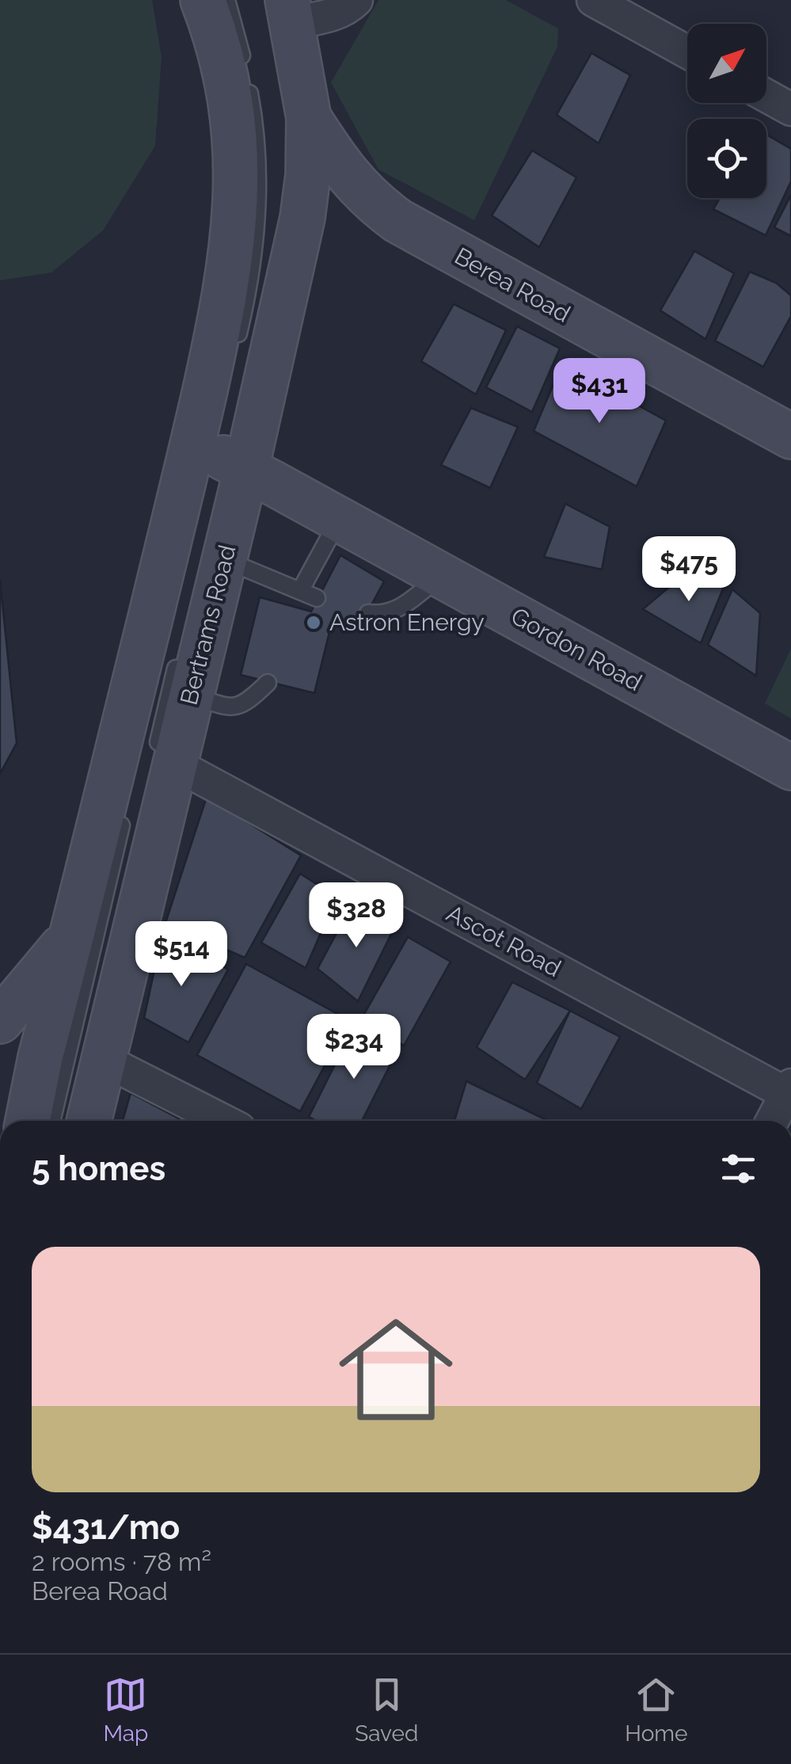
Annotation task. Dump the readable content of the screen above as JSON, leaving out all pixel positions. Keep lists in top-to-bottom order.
{
  "streets": {
    "main road": ["Berea Road", "Bertrams Road", "Gordon Road"],
    "street": ["Ascot Road"]
  },
  "crossings": [
    ["Berea Road", "Bertrams Road"],
    ["Bertrams Road", "Gordon Road"],
    ["Bertrams Road", "Ascot Road"]
  ],
  "places": ["Astron Energy"],
  "north": "top right",
  "page": {
    "price": [
      "$431",
      "$475",
      "$328",
      "$514",
      "$234"
    ],
    "heading": "5 homes",
    "list": [
      {
        "name": "$431/mo",
        "note": "2 rooms · 78 m² · Berea Road"
      }
    ],
    "tabs": ["Map", "Saved", "Home"]
  }
}
